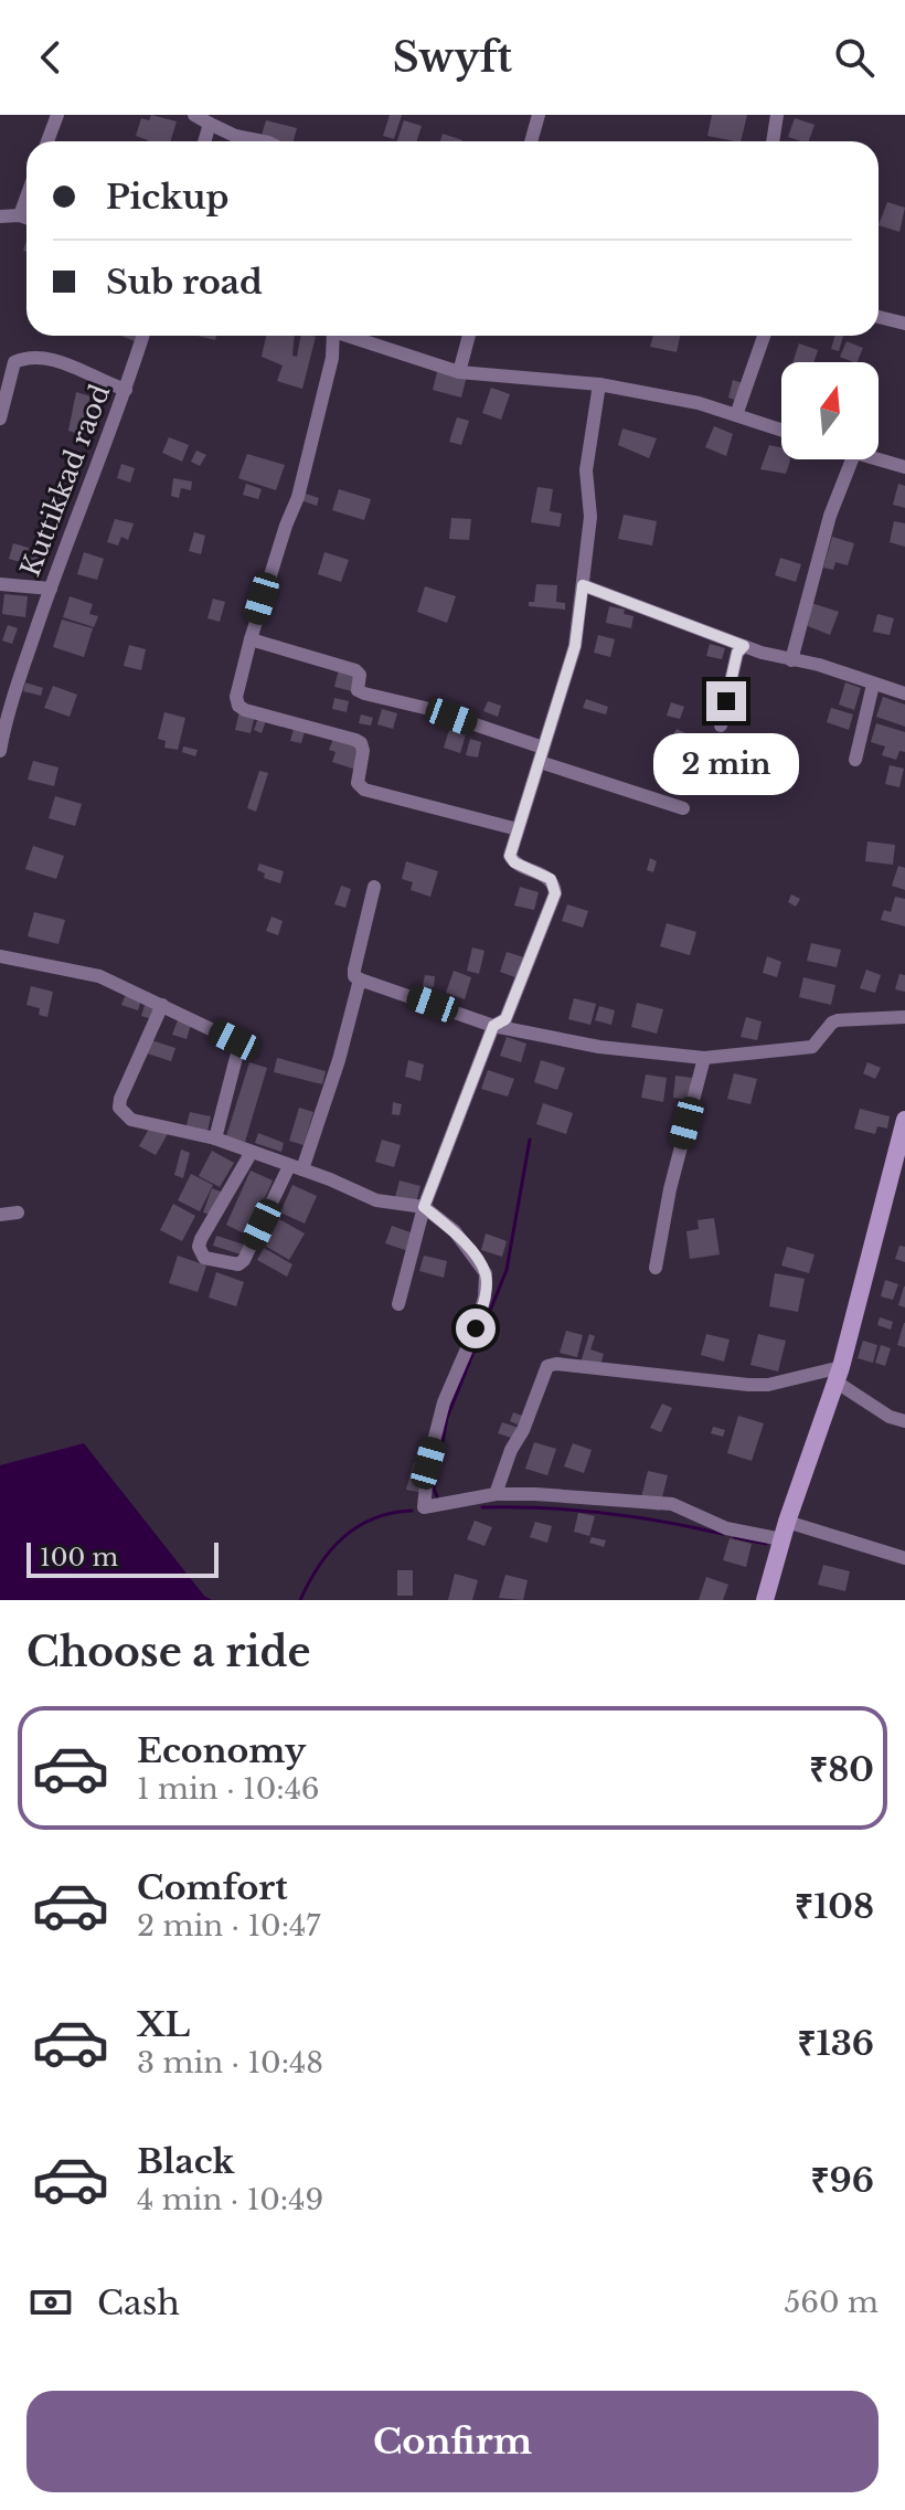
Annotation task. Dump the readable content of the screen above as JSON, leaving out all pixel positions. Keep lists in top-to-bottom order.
{
  "streets": {
    "street": ["Kuttikkad raod"]
  },
  "scale_bar": "100 m",
  "north": "top",
  "page": {
    "header": "Swyft",
    "banner": ["Pickup", "Sub road"],
    "bubble": "2 min",
    "scale": "100 m",
    "heading": "Choose a ride",
    "list": [
      {
        "name": "Economy",
        "note": "1 min · 10:46",
        "value": "₹80"
      },
      {
        "name": "Comfort",
        "note": "2 min · 10:47",
        "value": "₹108"
      },
      {
        "name": "XL",
        "note": "3 min · 10:48",
        "value": "₹136"
      },
      {
        "name": "Black",
        "note": "4 min · 10:49",
        "value": "₹96"
      }
    ],
    "pay": ["Cash", "560 m"],
    "buttons": "Confirm"
  }
}
